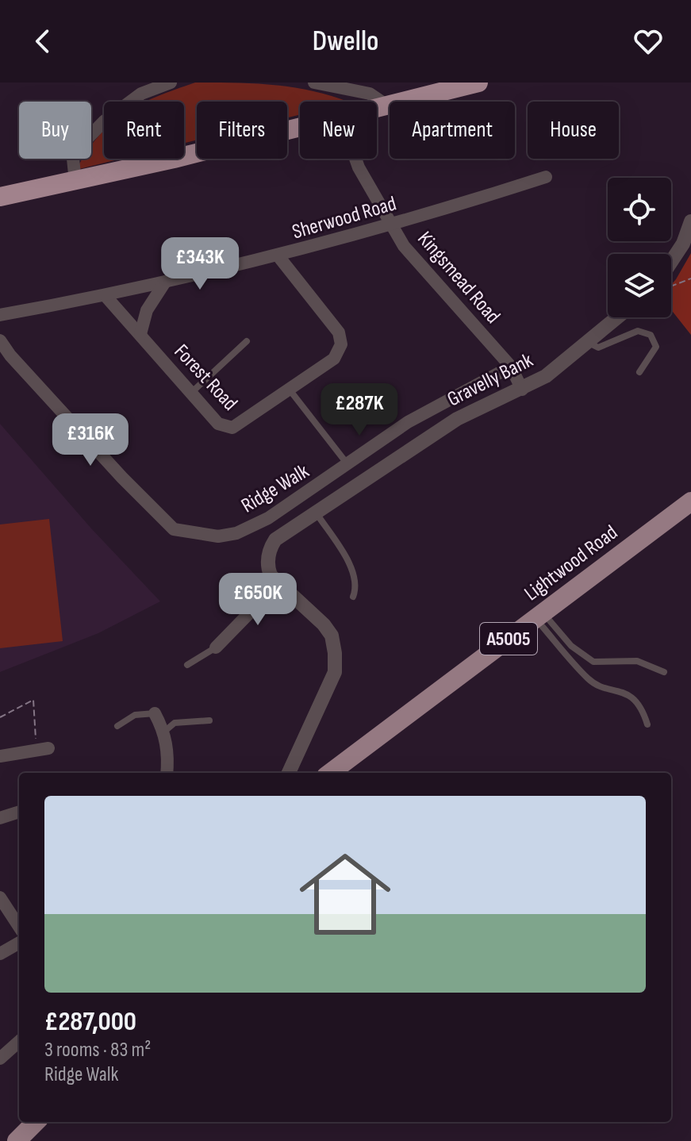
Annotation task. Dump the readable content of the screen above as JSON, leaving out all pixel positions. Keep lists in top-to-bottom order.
{
  "streets": {
    "main road": ["Lightwood Road", "A5005"],
    "street": [
      "Sherwood Road",
      "Kingsmead Road",
      "Forest Road",
      "Gravelly Bank",
      "Ridge Walk"
    ]
  },
  "crossings": [
    ["Sherwood Road", "Kingsmead Road"],
    ["Sherwood Road", "Forest Road"],
    ["Kingsmead Road", "Gravelly Bank"],
    ["Kingsmead Road", "Ridge Walk"]
  ],
  "page": {
    "header": "Dwello",
    "chip": [
      "Buy",
      "Rent",
      "Filters",
      "New",
      "Apartment",
      "House"
    ],
    "price": [
      "£343K",
      "£287K",
      "£316K",
      "£650K"
    ],
    "list": [
      {
        "name": "£287,000",
        "note": "3 rooms · 83 m² · Ridge Walk"
      }
    ]
  }
}
